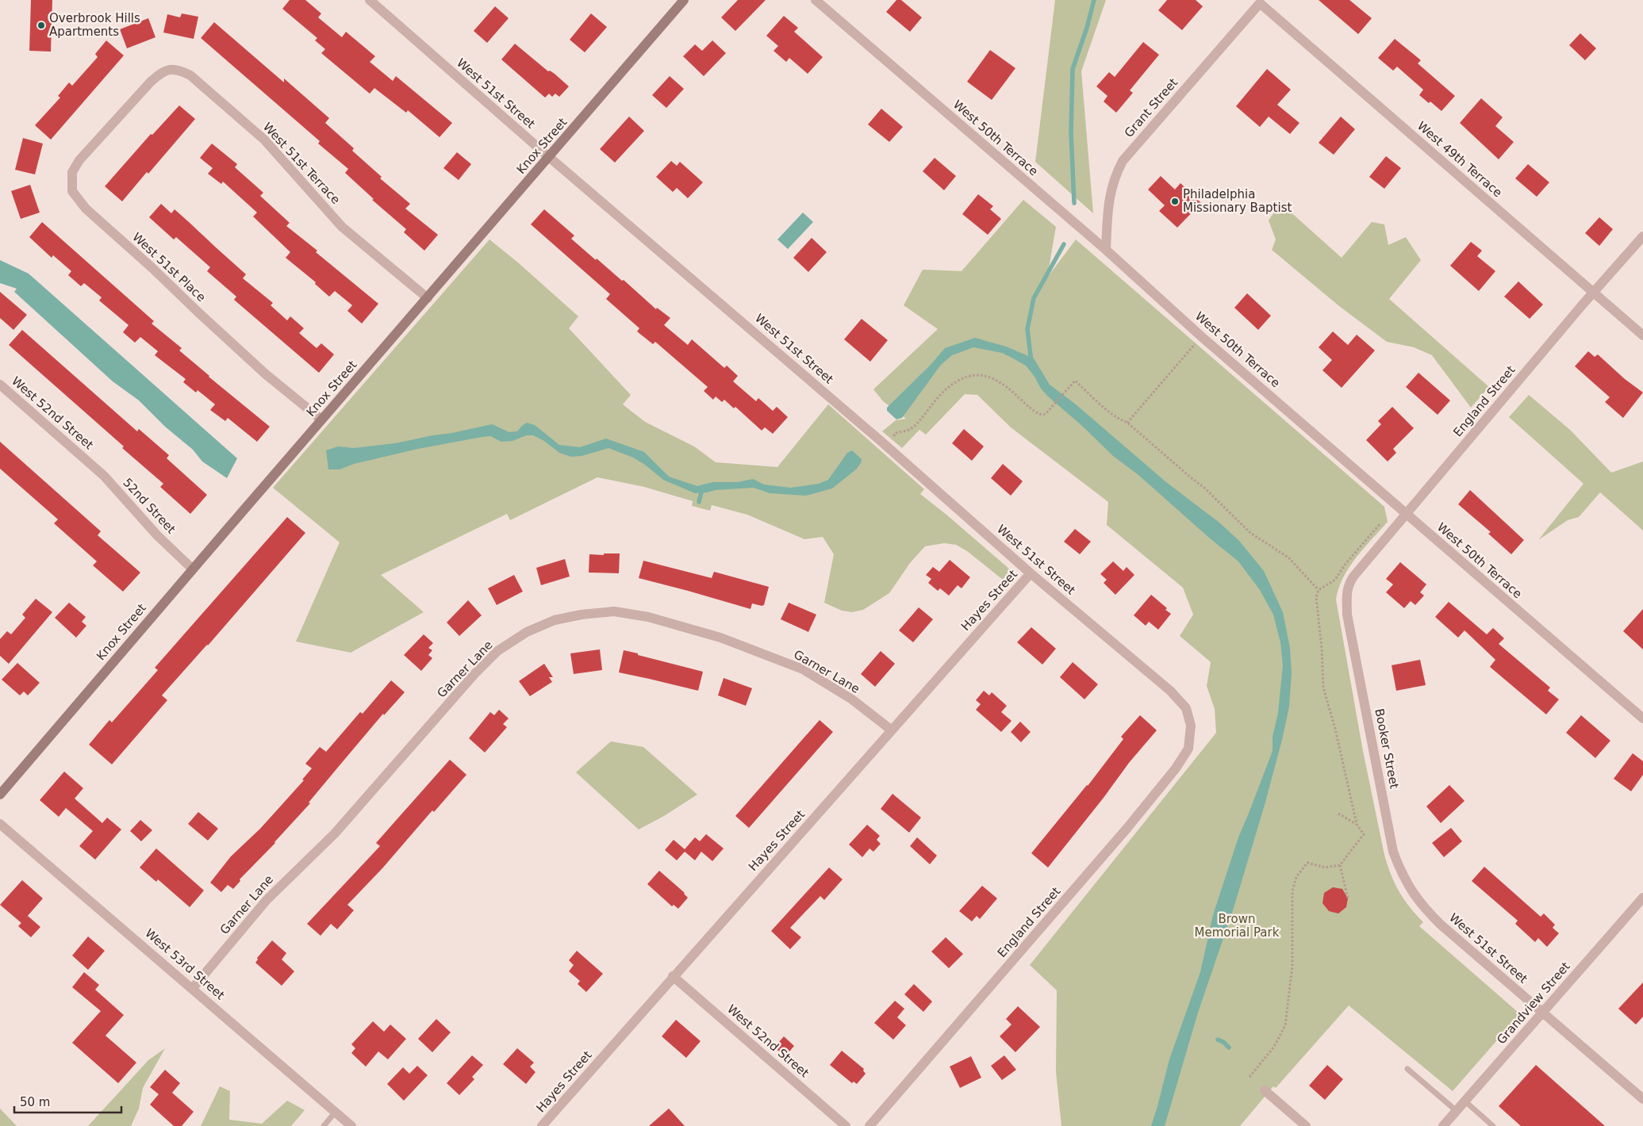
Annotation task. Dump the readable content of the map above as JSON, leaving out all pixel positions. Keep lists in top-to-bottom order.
{
  "streets": {
    "street": [
      "West 51st Street",
      "Grant Street",
      "West 50th Terrace",
      "Knox Street",
      "West 49th Terrace",
      "West 51st Terrace",
      "West 51st Place",
      "England Street",
      "West 52nd Street",
      "52nd Street",
      "Hayes Street",
      "Garner Lane",
      "Booker Street",
      "West 53rd Street",
      "Grandview Street"
    ]
  },
  "crossings": [
    ["West 51st Street", "Knox Street"],
    ["West 51st Street", "England Street"],
    ["West 51st Street", "Hayes Street"],
    ["West 51st Street", "Booker Street"],
    ["West 51st Street", "Grandview Street"],
    ["Grant Street", "West 50th Terrace"],
    ["Grant Street", "West 49th Terrace"],
    ["West 50th Terrace", "England Street"],
    ["Knox Street", "West 51st Terrace"],
    ["Knox Street", "West 51st Place"],
    ["Knox Street", "52nd Street"],
    ["West 49th Terrace", "England Street"],
    ["West 51st Terrace", "West 51st Place"],
    ["England Street", "Booker Street"],
    ["West 52nd Street", "52nd Street"],
    ["West 52nd Street", "Hayes Street"],
    ["Hayes Street", "Garner Lane"],
    ["Garner Lane", "West 53rd Street"]
  ],
  "parks": ["Brown Memorial Park"],
  "places": ["Overbrook Hills Apartments", "Philadelphia Missionary Baptist"],
  "scale_bar": "50 m"
}
